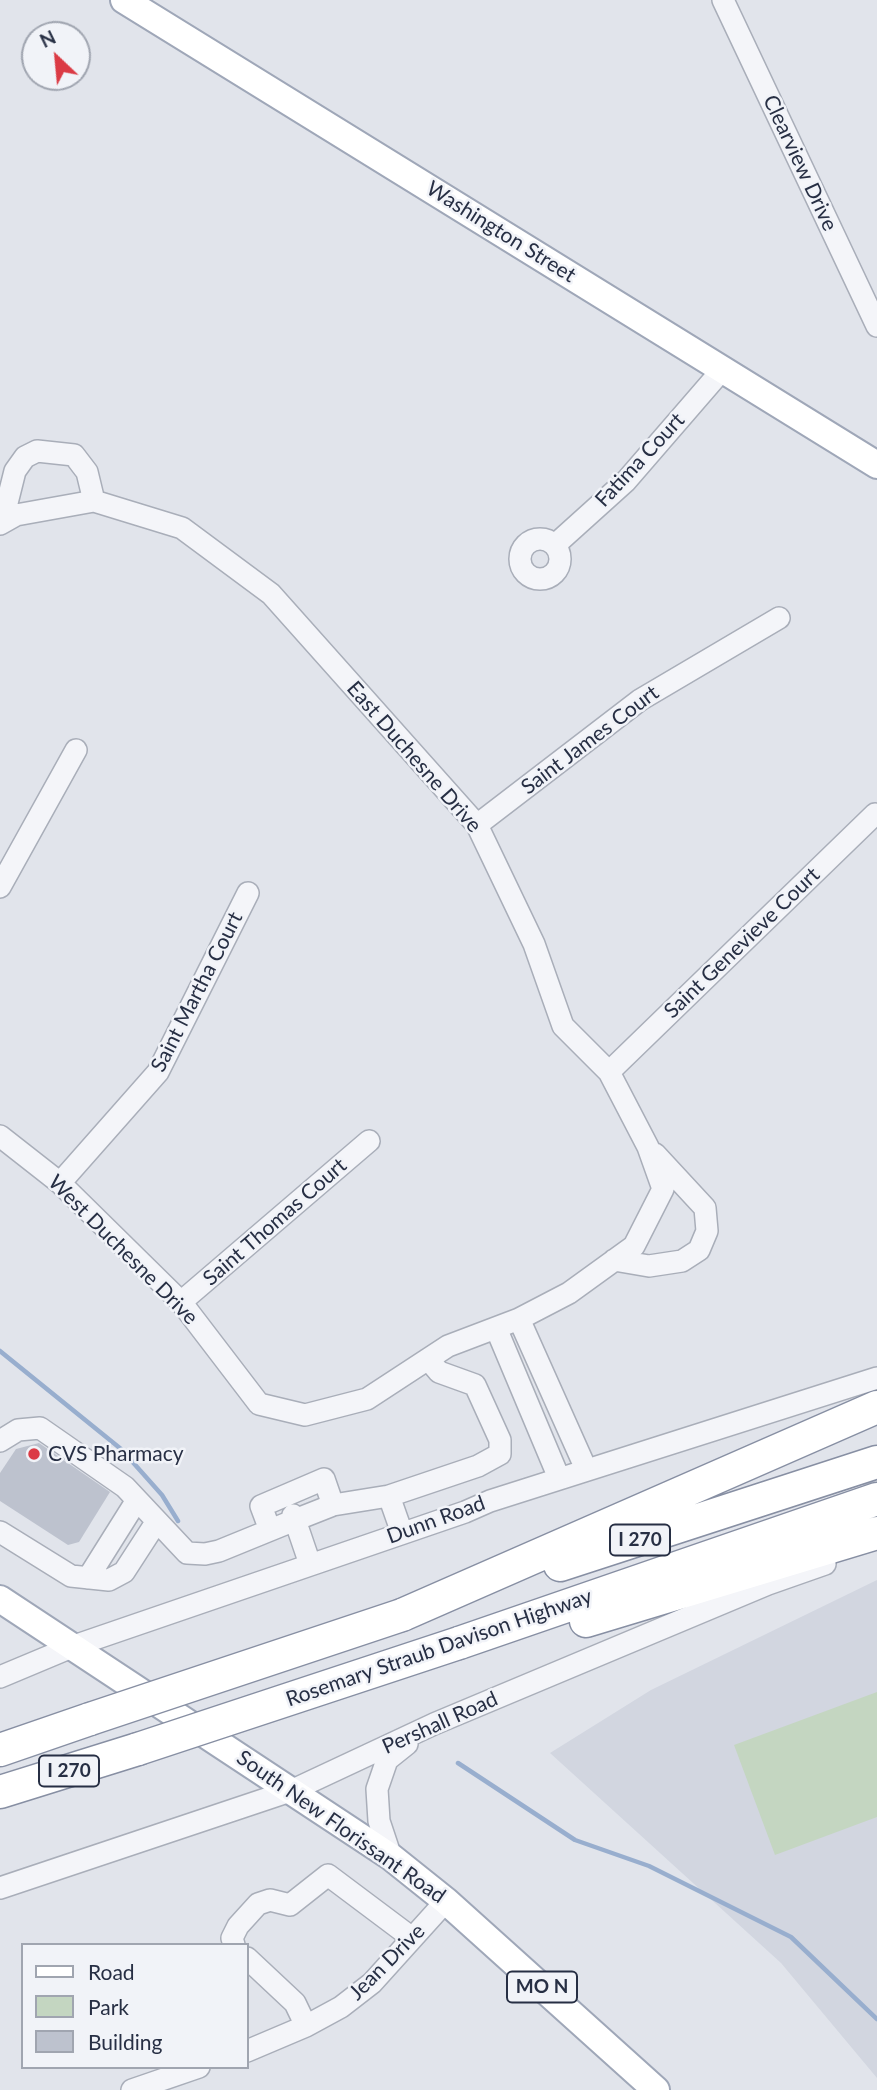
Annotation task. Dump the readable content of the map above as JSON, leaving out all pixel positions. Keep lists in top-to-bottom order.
{
  "streets": {
    "highway": ["I 270", "Rosemary Straub Davison Highway"],
    "main road": ["Washington Street", "South New Florissant Road", "MO N"],
    "street": [
      "Clearview Drive",
      "Fatima Court",
      "Saint James Court",
      "East Duchesne Drive",
      "Saint Genevieve Court",
      "Saint Martha Court",
      "Saint Thomas Court",
      "West Duchesne Drive",
      "Dunn Road",
      "Pershall Road",
      "Jean Drive"
    ]
  },
  "crossings": [
    ["Washington Street", "Fatima Court"],
    ["Saint James Court", "East Duchesne Drive"],
    ["East Duchesne Drive", "Saint Genevieve Court"],
    ["Saint Martha Court", "West Duchesne Drive"],
    ["Saint Thomas Court", "West Duchesne Drive"],
    ["Dunn Road", "South New Florissant Road"],
    ["Pershall Road", "South New Florissant Road"],
    ["South New Florissant Road", "Jean Drive"]
  ],
  "places": ["CVS Pharmacy"],
  "legend": ["Road", "Park", "Building"],
  "north": "top left"
}
